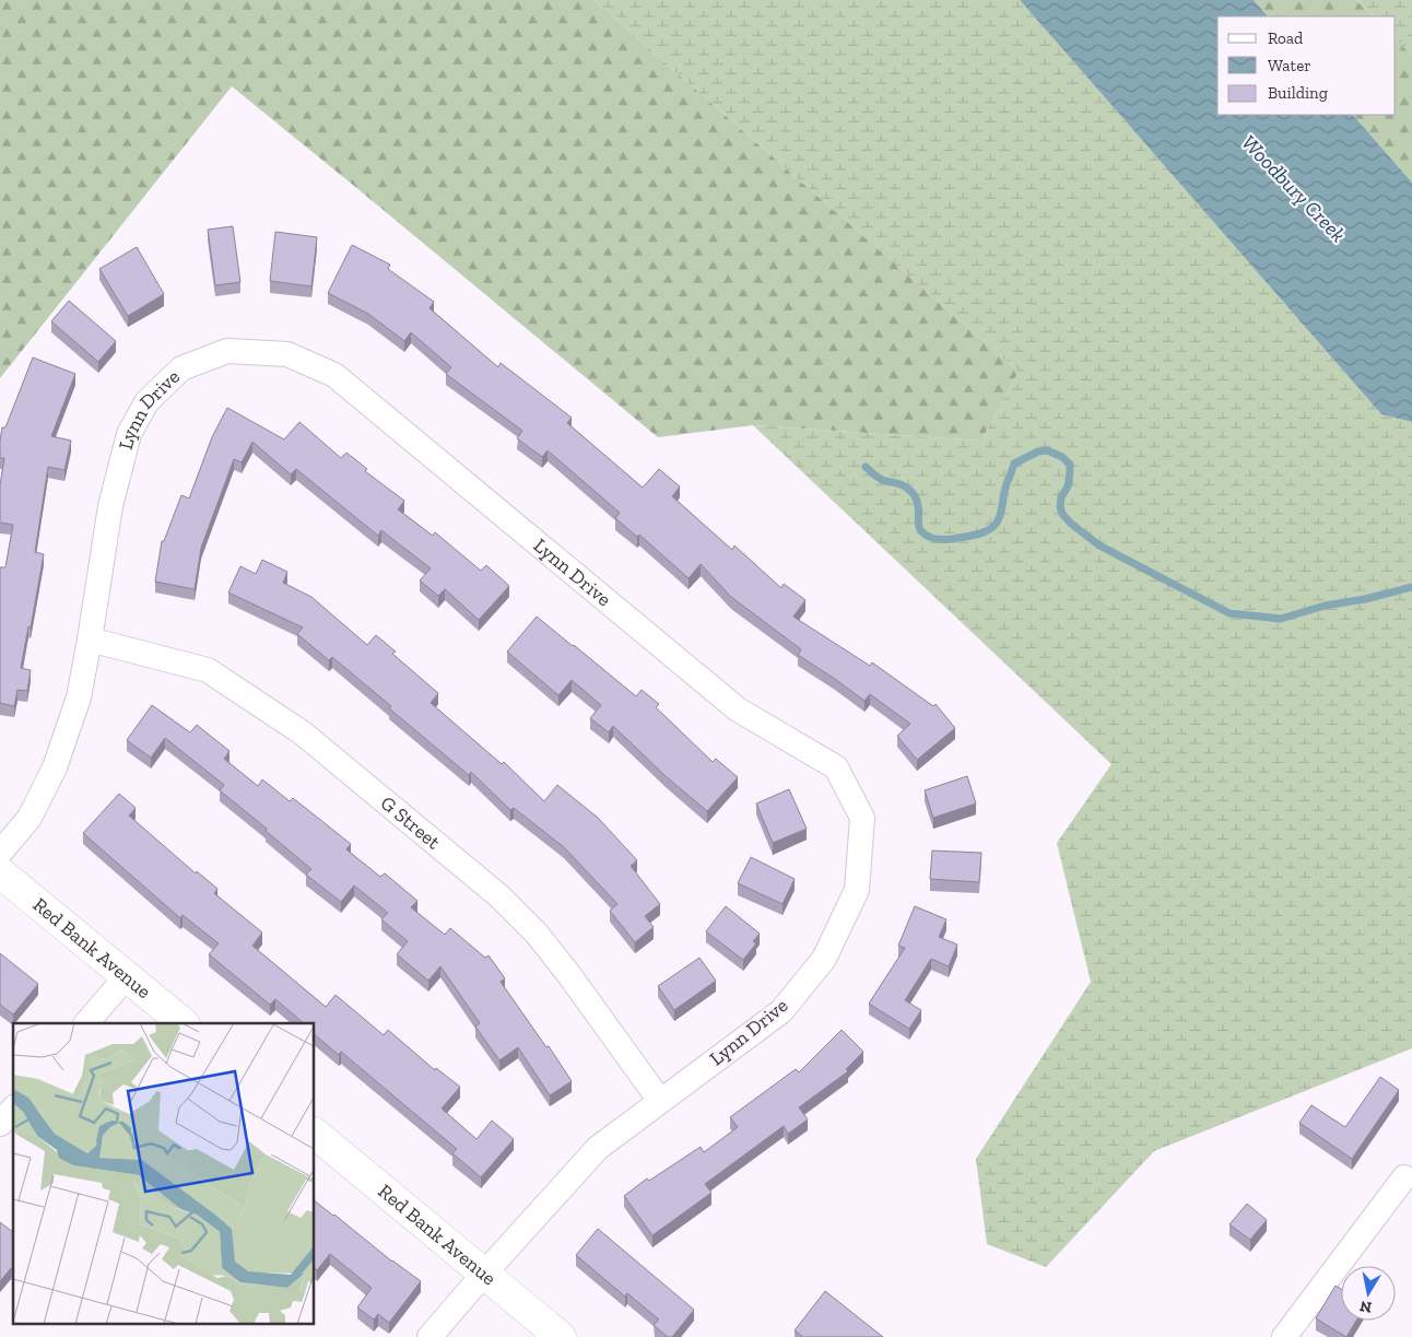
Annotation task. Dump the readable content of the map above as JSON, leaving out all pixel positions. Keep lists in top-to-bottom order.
{
  "streets": {
    "street": ["Lynn Drive", "G Street", "Red Bank Avenue"]
  },
  "crossings": [
    ["Lynn Drive", "G Street"],
    ["Lynn Drive", "Red Bank Avenue"]
  ],
  "water": ["Woodbury Creek"],
  "legend": ["Road", "Water", "Building"],
  "north": "bottom"
}
